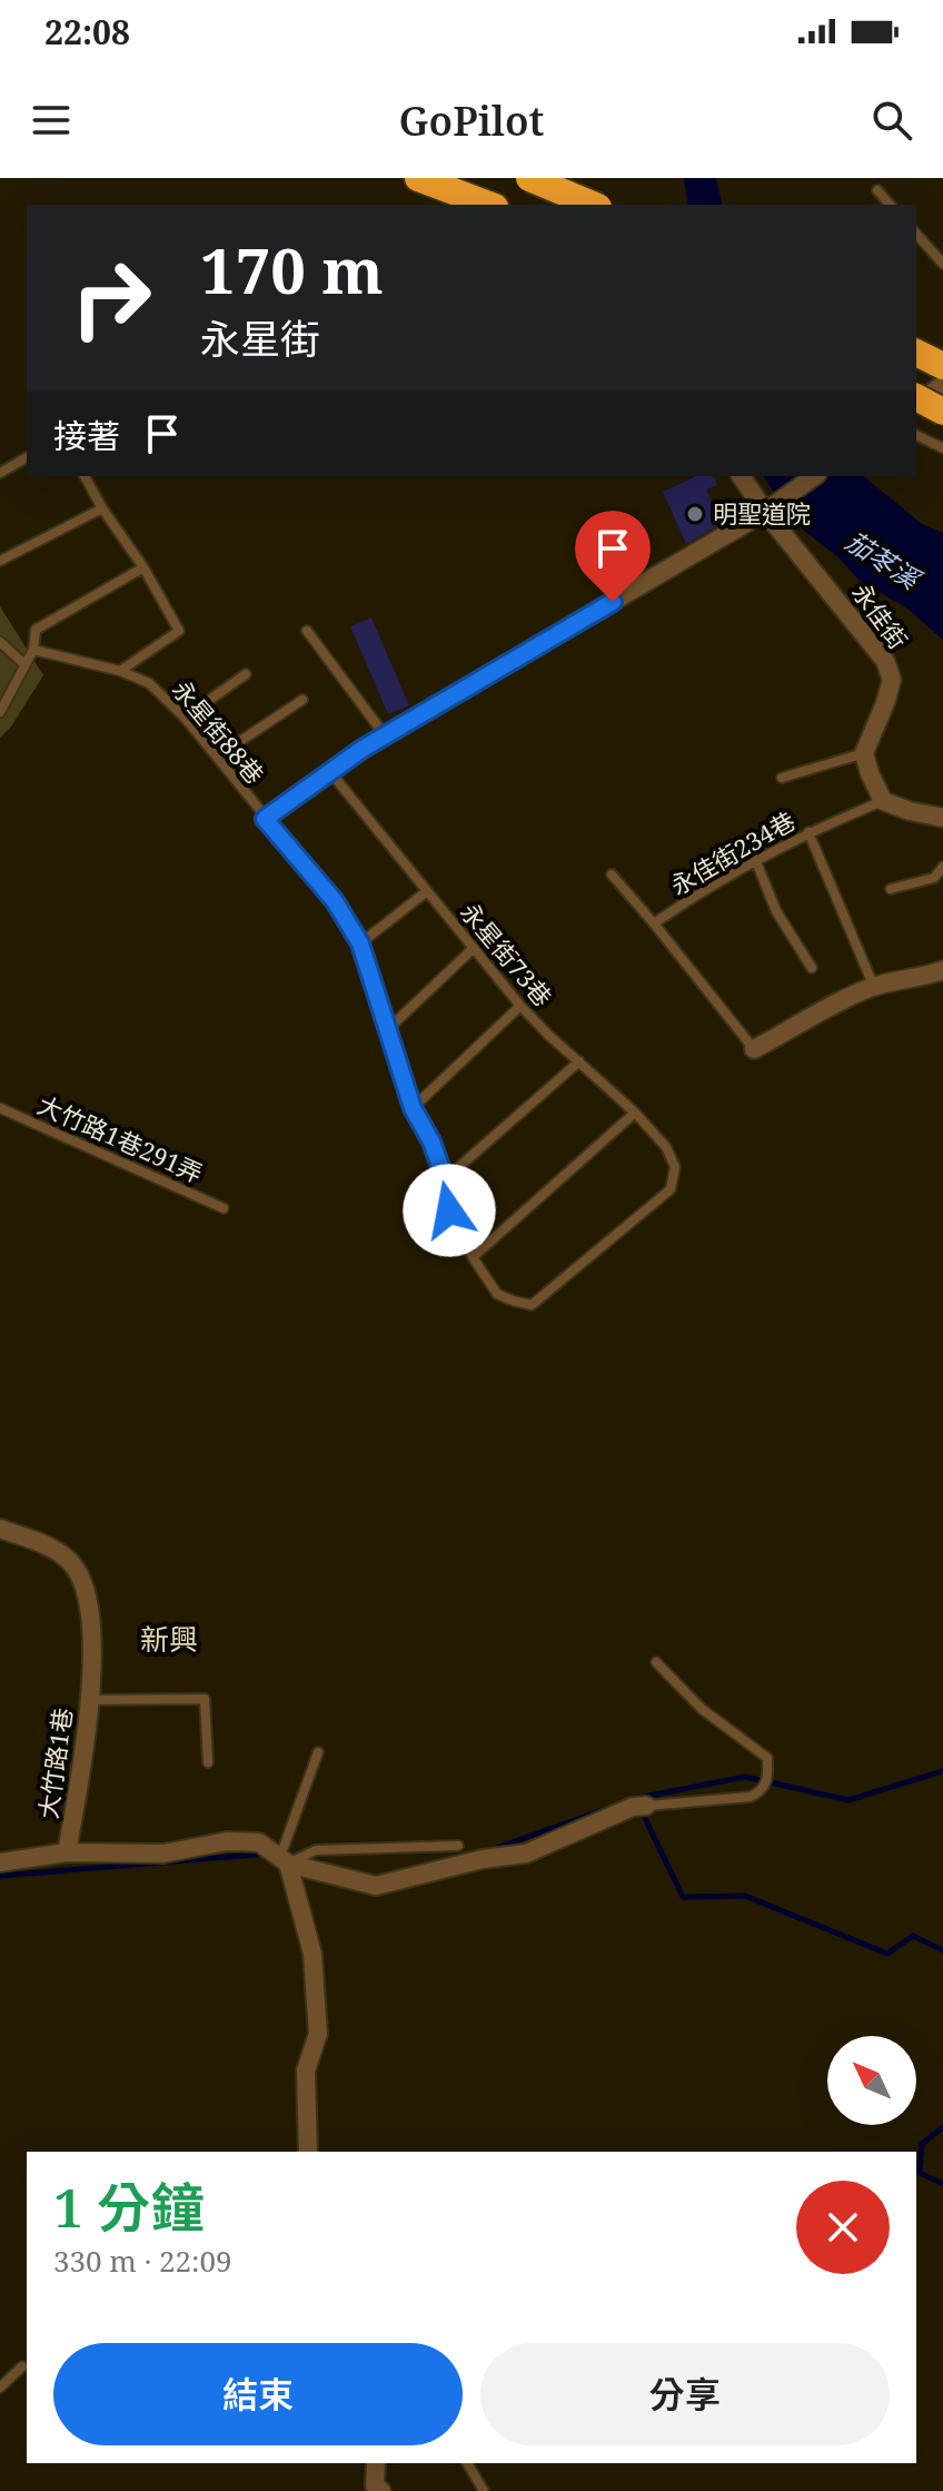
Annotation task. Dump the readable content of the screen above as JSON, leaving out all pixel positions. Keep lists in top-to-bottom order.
{
  "streets": {
    "street": ["永佳街", "大竹路1巷"],
    "lane": [
      "永星街88巷",
      "永佳街234巷",
      "永星街73巷",
      "大竹路1巷291弄"
    ]
  },
  "crossings": [
    ["永星街88巷", "永星街73巷"]
  ],
  "districts": ["新興"],
  "water": ["茄苳溪"],
  "places": ["明聖道院"],
  "north": "top left",
  "page": {
    "status": "22:08",
    "header": "GoPilot",
    "turn": ["170 m", "永星街"],
    "then": "接著",
    "heading": ["1 分鐘", "330 m · 22:09"],
    "buttons": ["結束", "分享"]
  }
}
